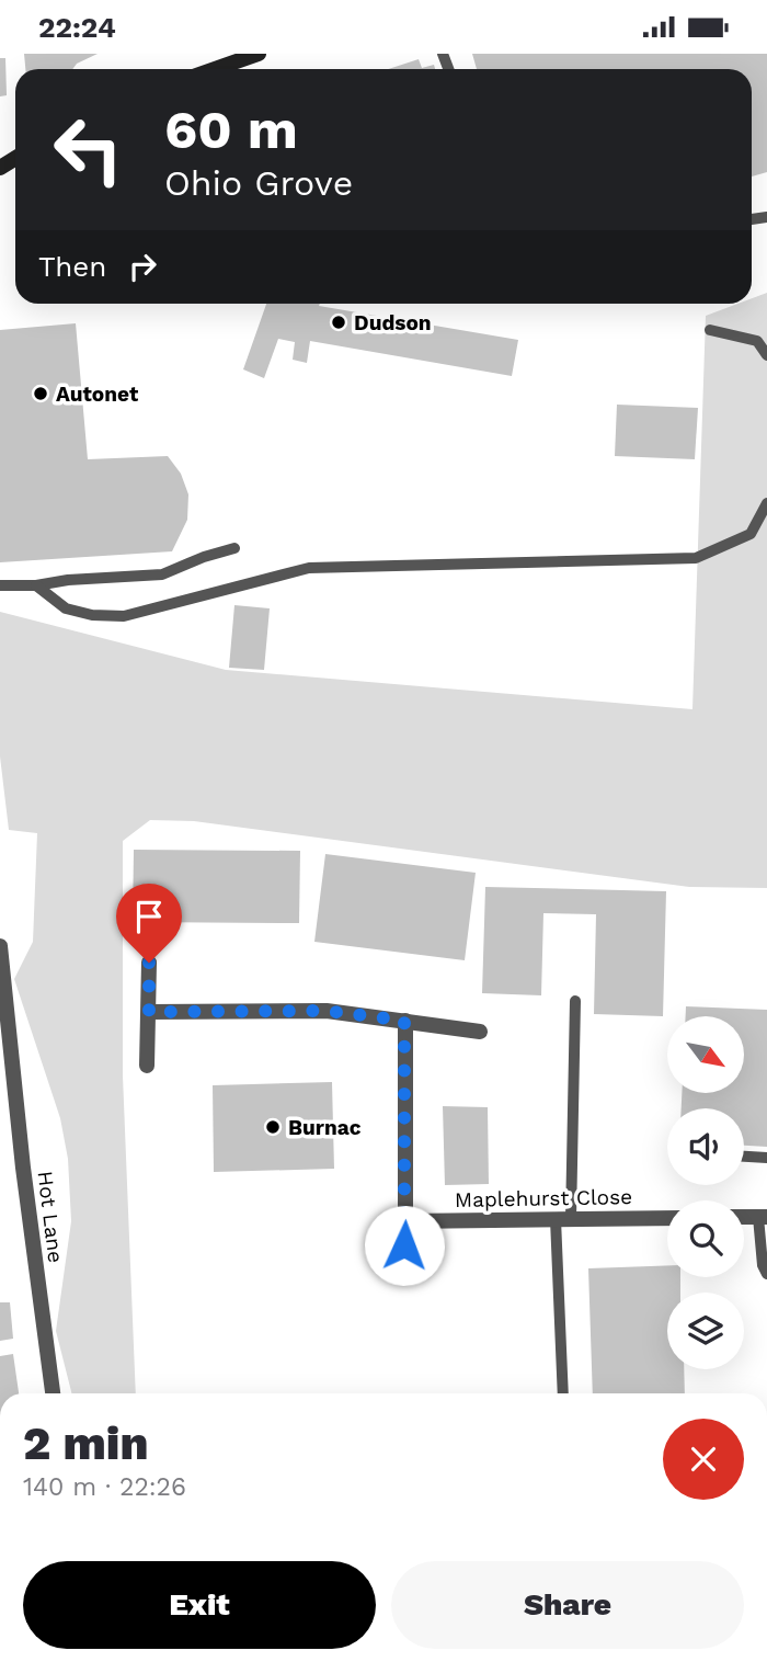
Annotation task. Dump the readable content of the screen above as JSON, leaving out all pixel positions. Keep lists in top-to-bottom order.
{
  "streets": {
    "street": ["Maplehurst Close", "Hot Lane"]
  },
  "places": ["Dudson", "Autonet", "Burnac"],
  "north": "bottom right",
  "page": {
    "status": "22:24",
    "turn": ["60 m", "Ohio Grove"],
    "then": "Then",
    "heading": ["2 min", "140 m · 22:26"],
    "buttons": ["Exit", "Share"]
  }
}
